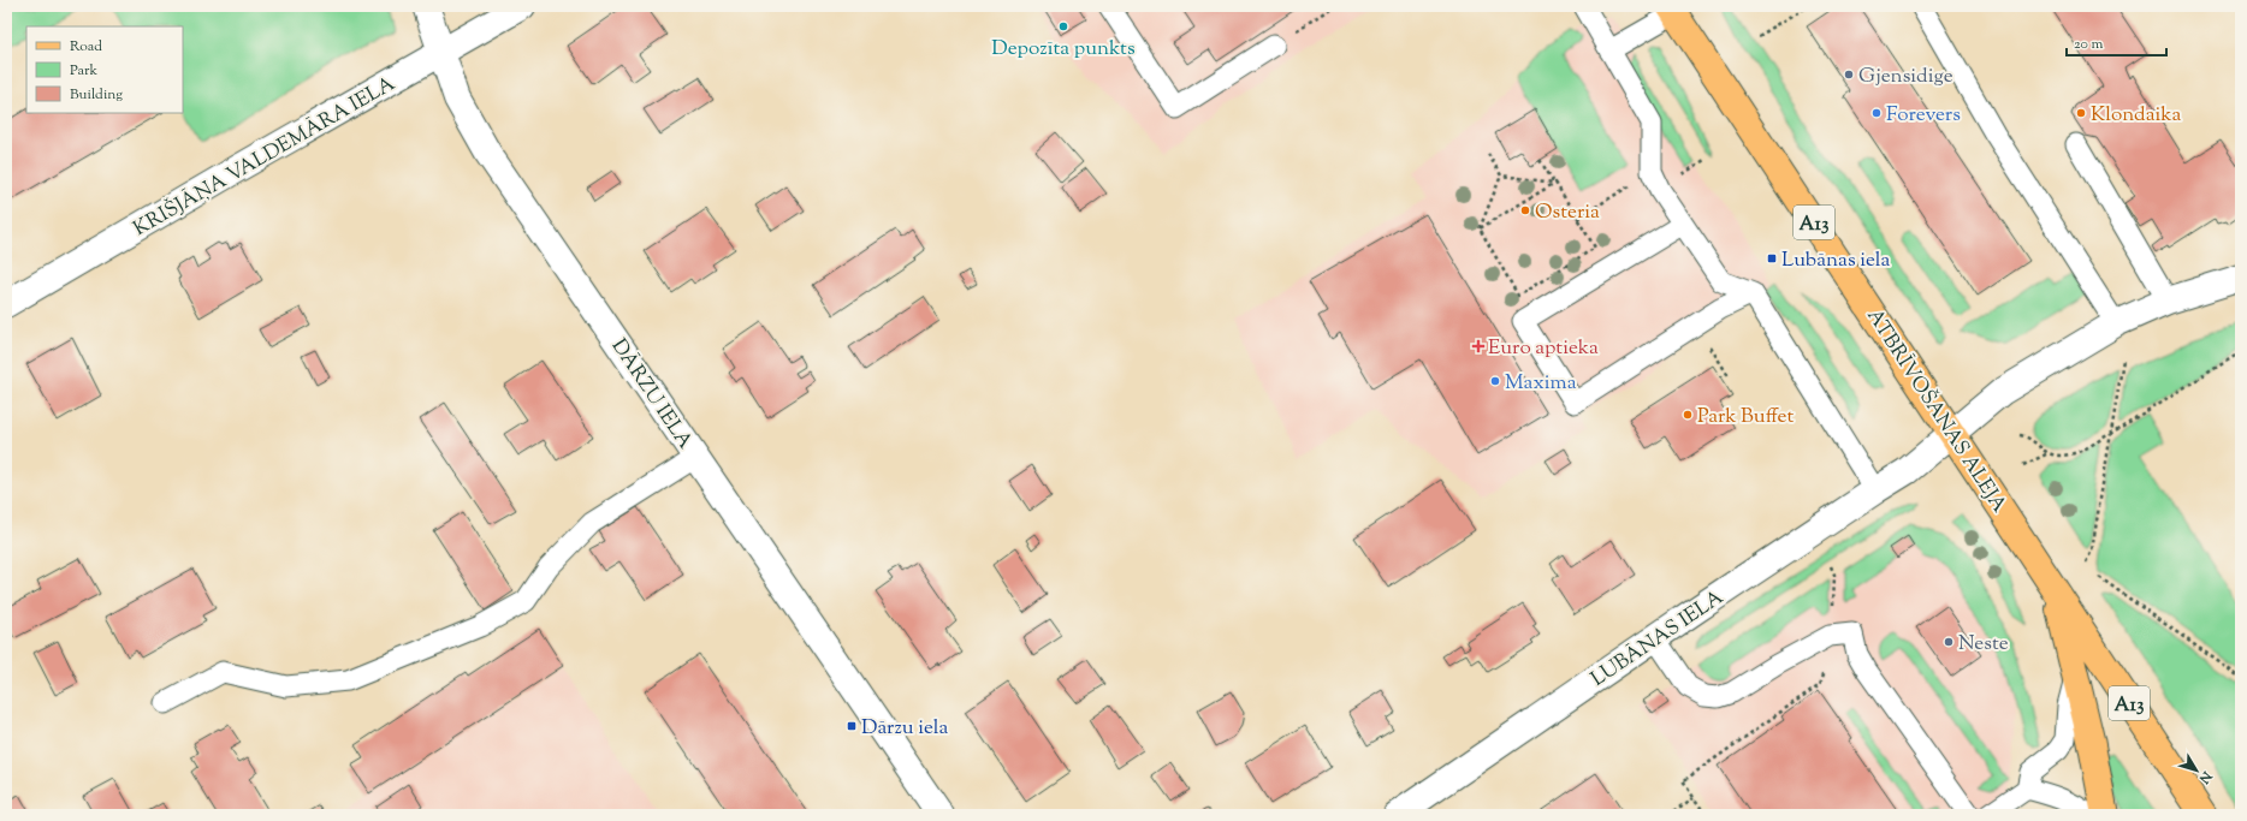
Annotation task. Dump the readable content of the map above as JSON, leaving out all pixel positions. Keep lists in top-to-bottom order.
{
  "streets": {
    "main road": ["A13", "ATBRĪVOŠANAS ALEJA"],
    "street": ["KRIŠJĀŅA VALDEMĀRA IELA", "DĀRZU IELA", "LUBĀNAS IELA"]
  },
  "crossings": [
    ["KRIŠJĀŅA VALDEMĀRA IELA", "DĀRZU IELA"],
    ["ATBRĪVOŠANAS ALEJA", "LUBĀNAS IELA"]
  ],
  "places": {
    "other": [
      "Depozīta punkts",
      "Gjensidige",
      "Forevers",
      "Klondaika",
      "Osteria",
      "Maxima",
      "Park Buffet",
      "Neste"
    ],
    "transit": ["Lubānas iela", "Dārzu iela"],
    "health": ["Euro aptieka"]
  },
  "legend": ["Road", "Park", "Building"],
  "scale_bar": "20 m",
  "north": "bottom right"
}
